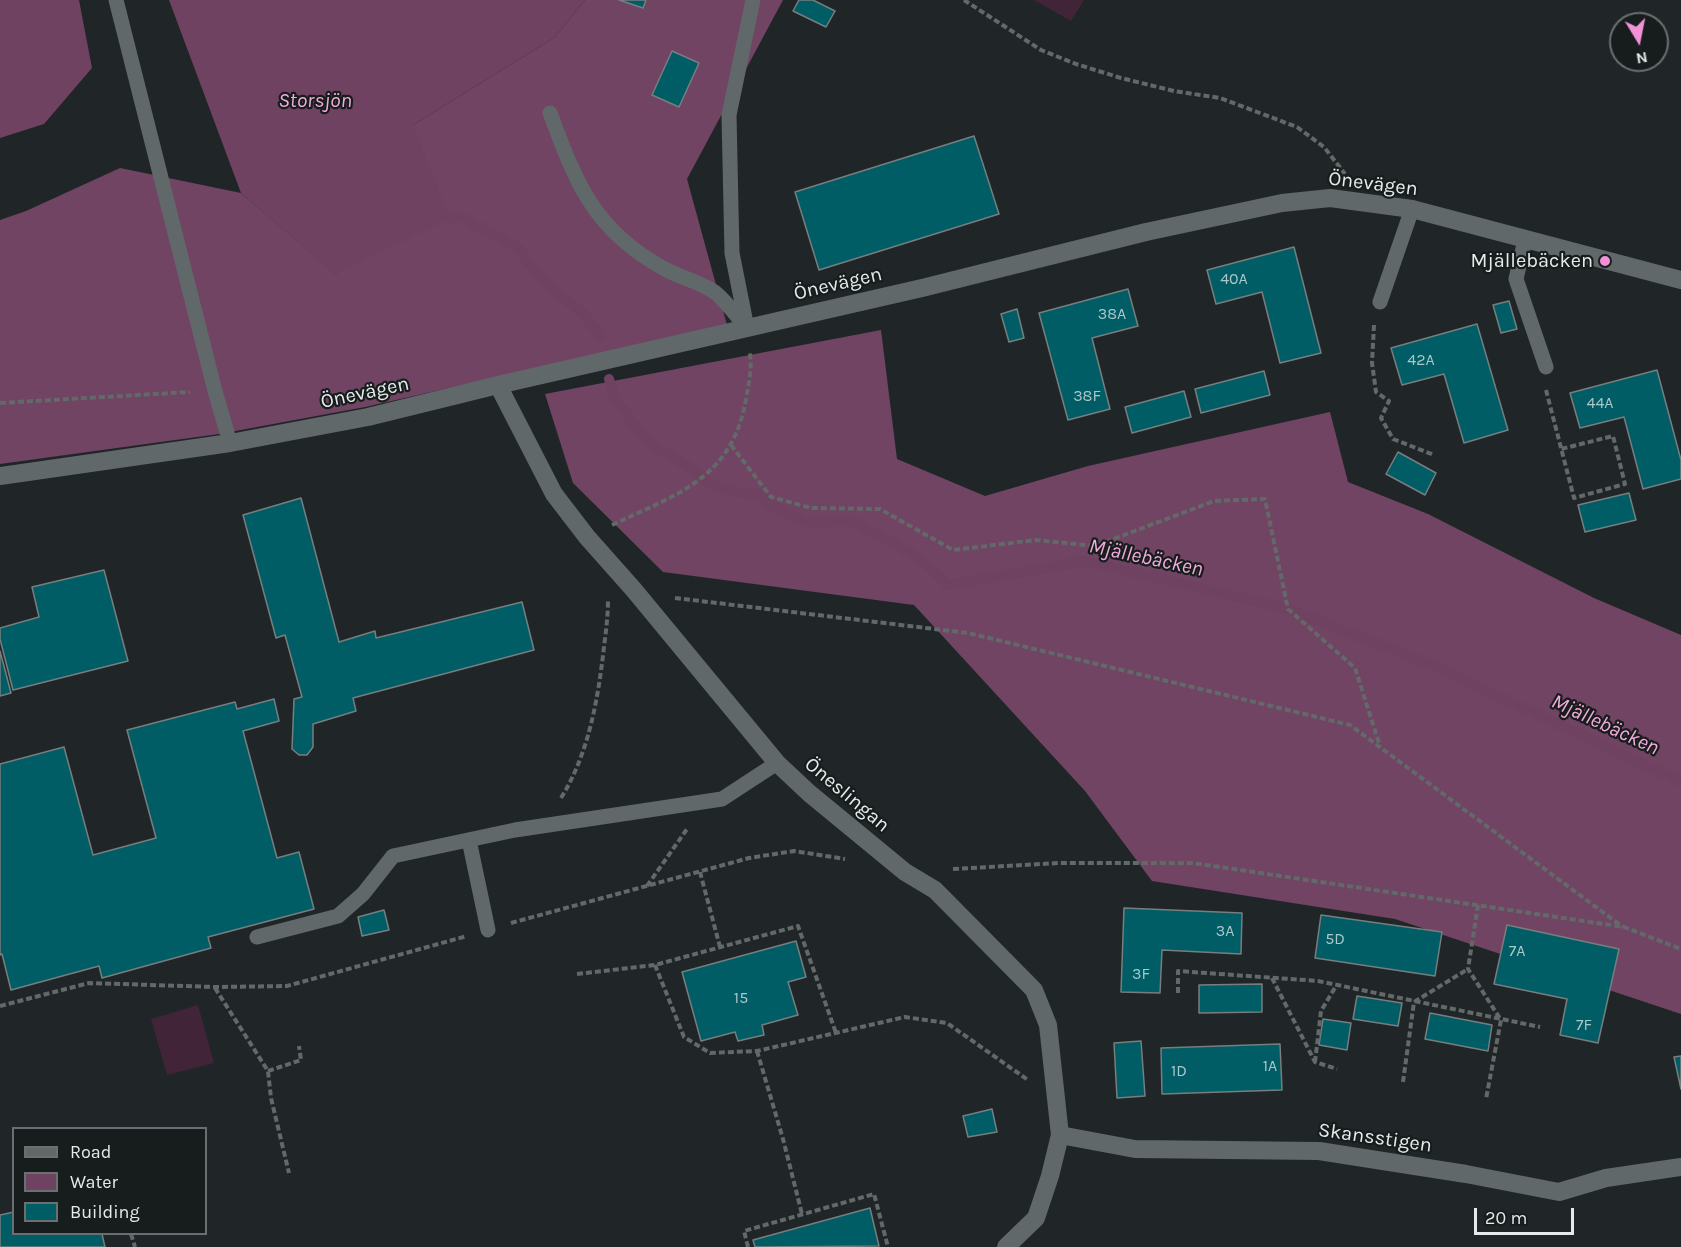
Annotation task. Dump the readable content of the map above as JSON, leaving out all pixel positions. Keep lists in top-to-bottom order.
{
  "streets": {
    "street": ["Önevägen", "Öneslingan", "Skansstigen"]
  },
  "crossings": [
    ["Önevägen", "Öneslingan"],
    ["Öneslingan", "Skansstigen"]
  ],
  "water": ["Storsjön", "Mjällebäcken"],
  "places": ["Mjällebäcken"],
  "house_numbers": [
    "40A",
    "38A",
    "42A",
    "38F",
    "44A",
    "3A",
    "5D",
    "7A",
    "3F",
    "15",
    "7F",
    "1A",
    "1D"
  ],
  "legend": ["Road", "Water", "Building"],
  "scale_bar": "20 m",
  "north": "bottom"
}
